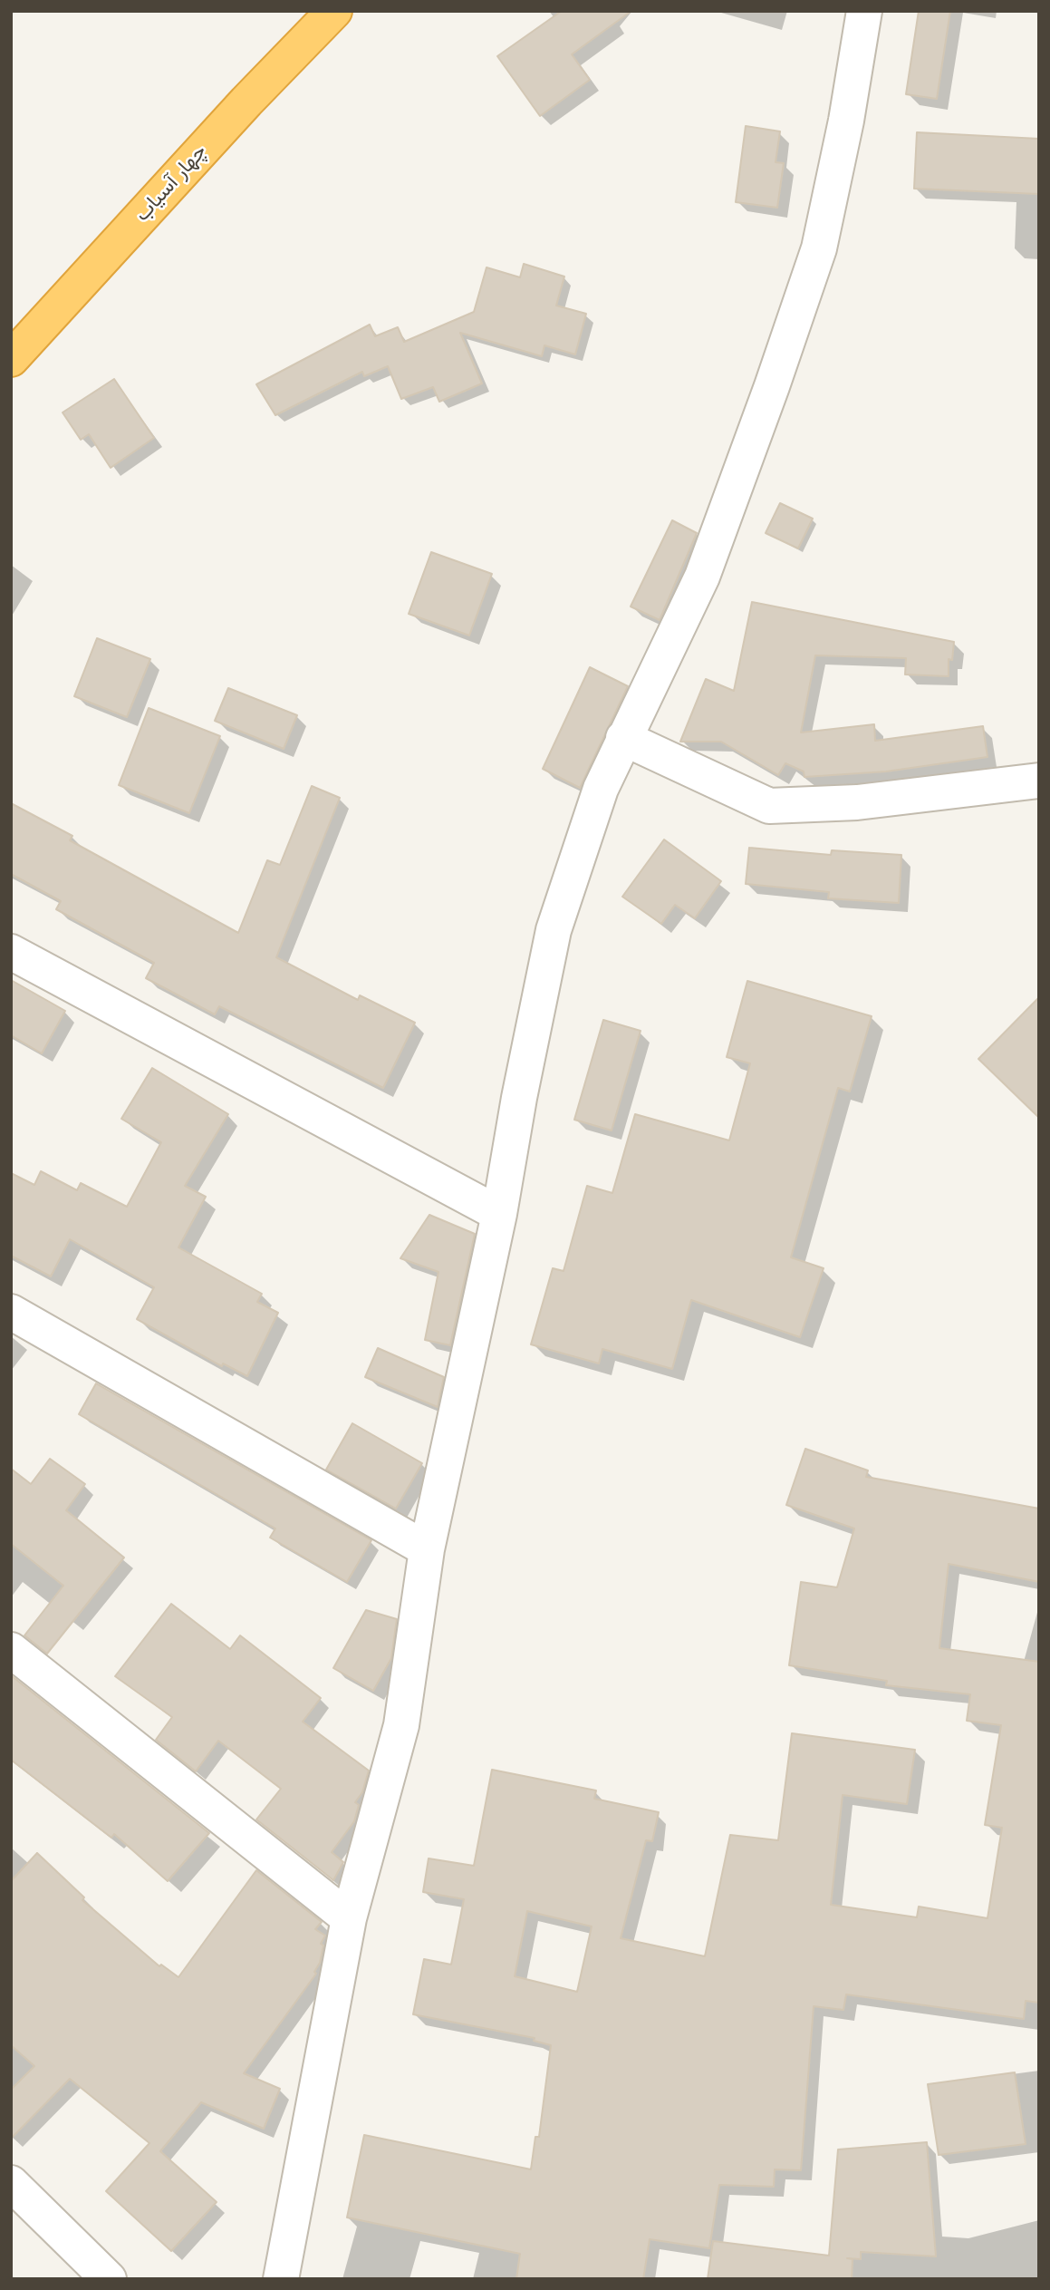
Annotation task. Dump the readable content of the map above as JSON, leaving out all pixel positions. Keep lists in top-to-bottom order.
{
  "streets": {
    "highway": ["چهار آسیاب"]
  }
}
